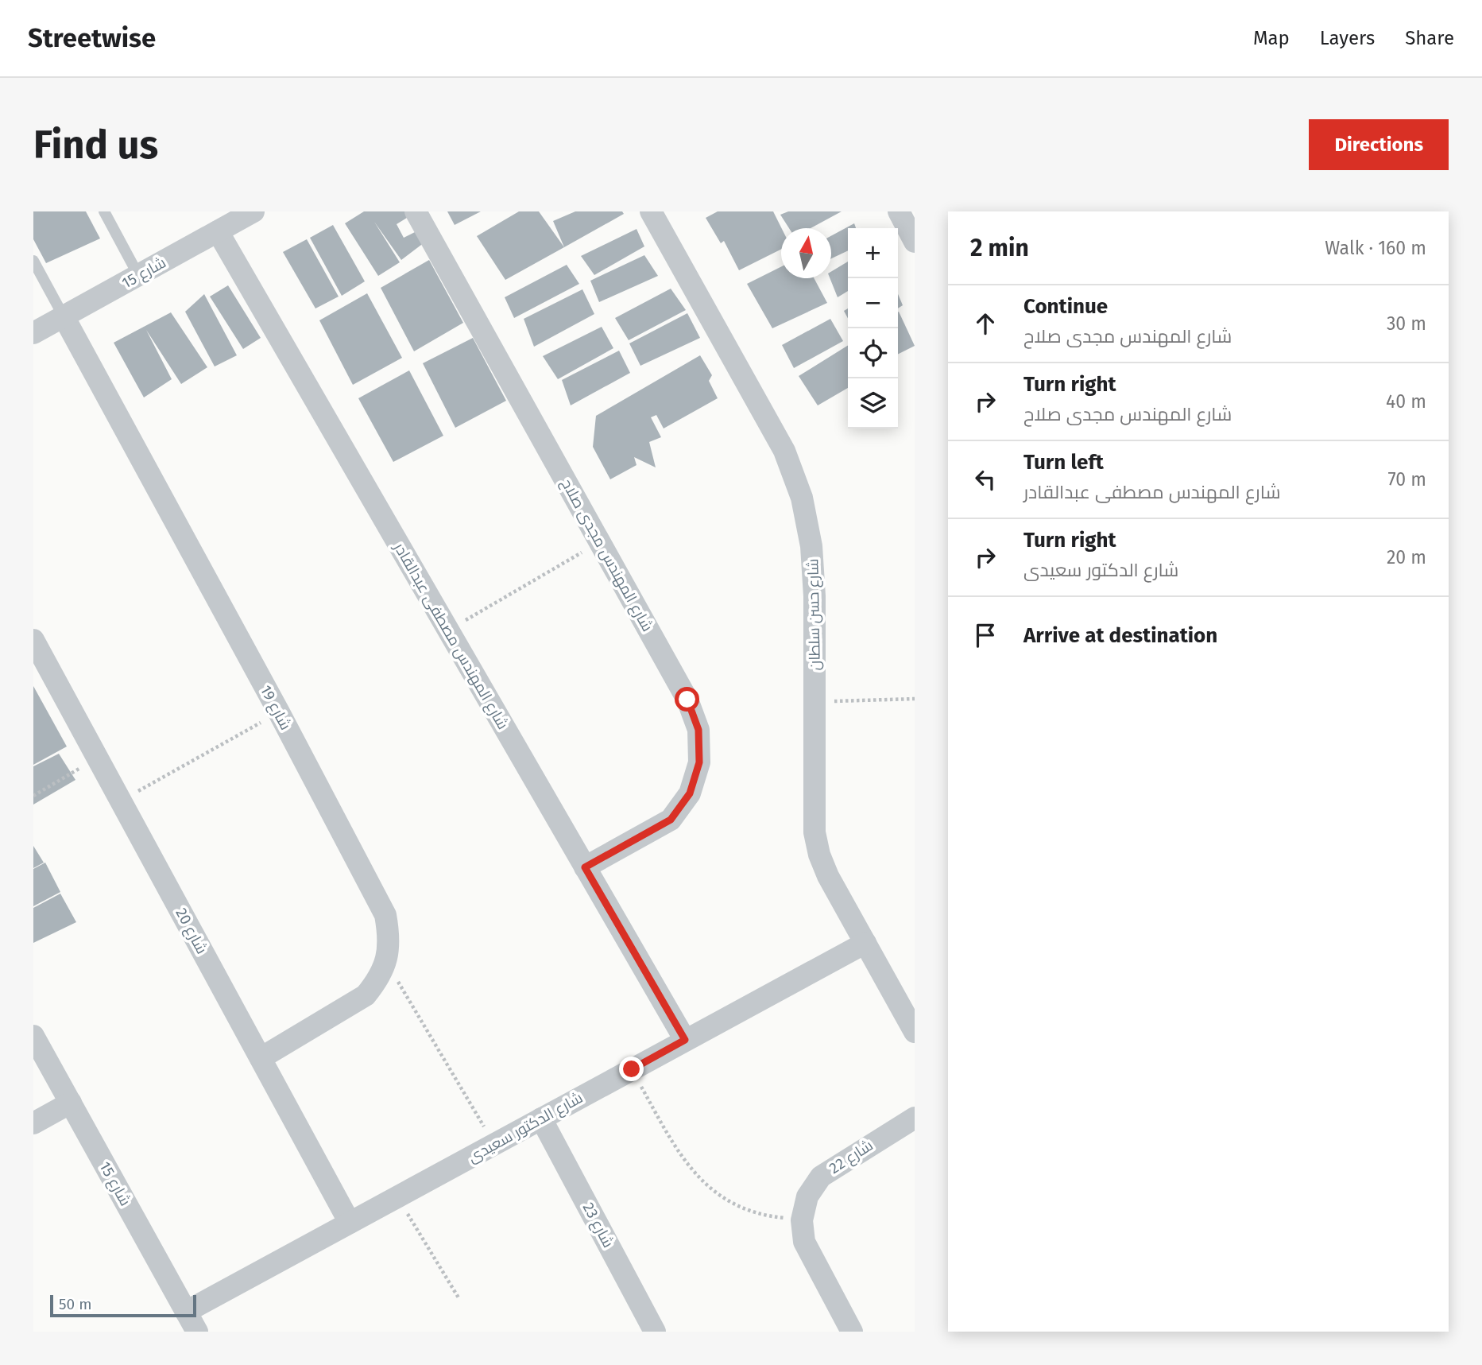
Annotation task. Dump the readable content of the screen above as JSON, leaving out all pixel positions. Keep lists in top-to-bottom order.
{
  "streets": {
    "street": [
      "شارع 15",
      "شارع المهندس مجدى صلاح",
      "شارع حسن سلطان",
      "شارع المهندس مصطفى عبدالقادر",
      "شارع 19",
      "شارع 20",
      "شارع الدكتور سعيدى",
      "شارع 22",
      "شارع 23"
    ]
  },
  "crossings": [
    ["شارع 15", "شارع المهندس مصطفى عبدالقادر"],
    ["شارع 15", "شارع 19"],
    ["شارع 15", "شارع الدكتور سعيدى"],
    ["شارع المهندس مجدى صلاح", "شارع المهندس مصطفى عبدالقادر"],
    ["شارع حسن سلطان", "شارع الدكتور سعيدى"],
    ["شارع المهندس مصطفى عبدالقادر", "شارع الدكتور سعيدى"],
    ["شارع 19", "شارع 20"],
    ["شارع 20", "شارع الدكتور سعيدى"],
    ["شارع الدكتور سعيدى", "شارع 23"]
  ],
  "scale_bar": "50 m",
  "north": "top",
  "page": {
    "header": "Streetwise",
    "nav": ["Map", "Layers", "Share"],
    "buttons": "Directions",
    "title": "Find us",
    "heading": ["2 min", "Walk · 160 m"],
    "map_buttons": ["+", "−"],
    "list": [
      ["Continue", "شارع المهندس مجدى صلاح", "30 m"],
      ["Turn right", "شارع المهندس مجدى صلاح", "40 m"],
      ["Turn left", "شارع المهندس مصطفى عبدالقادر", "70 m"],
      ["Turn right", "شارع الدكتور سعيدى", "20 m"],
      "Arrive at destination"
    ],
    "scale": "50 m"
  }
}
